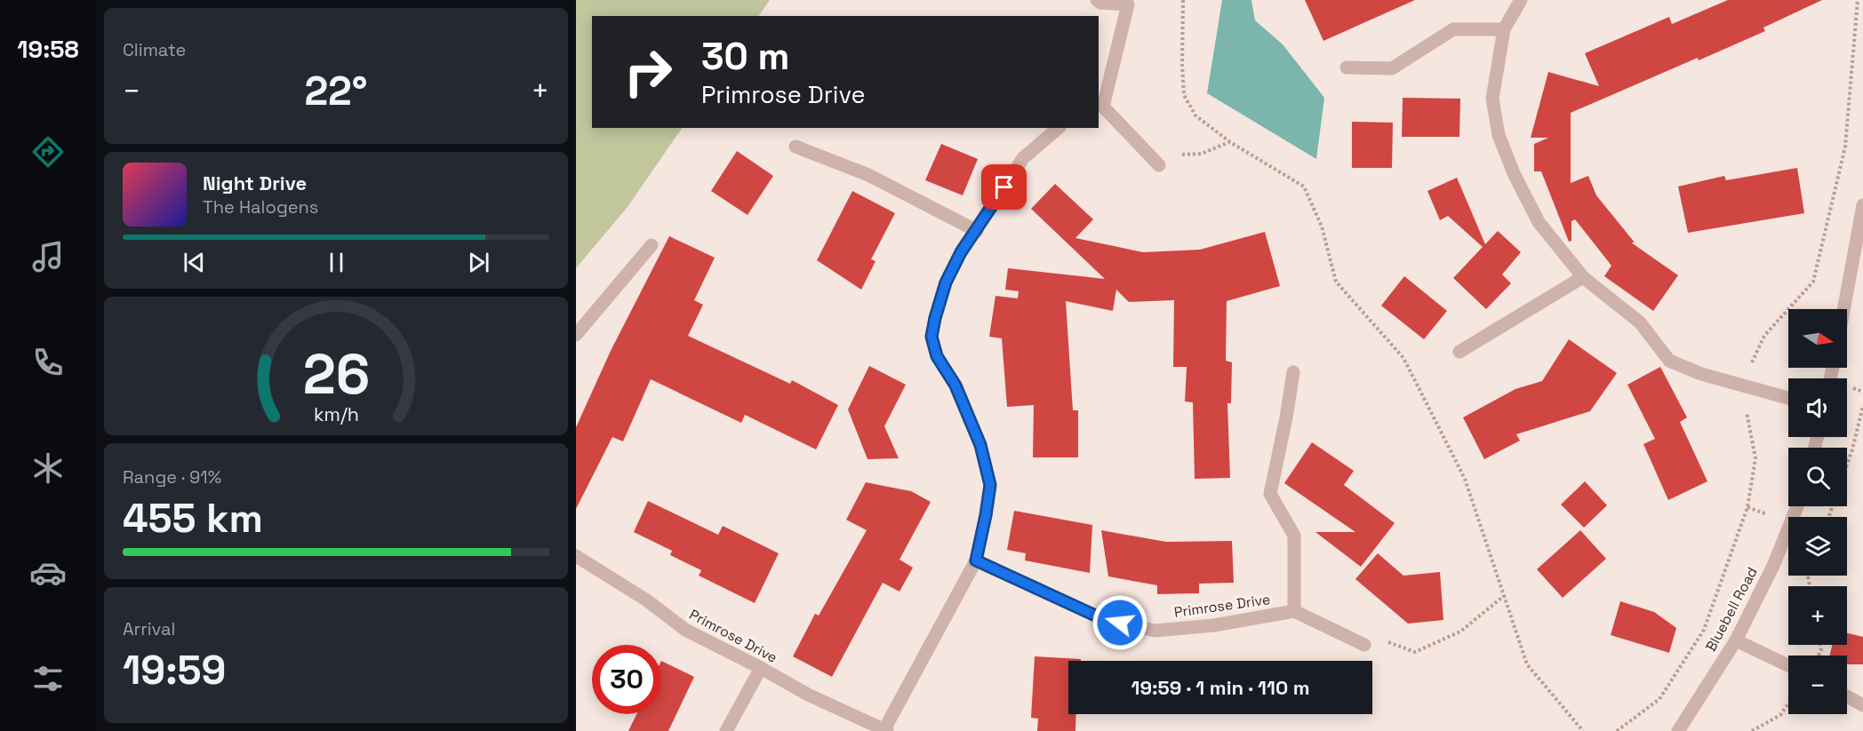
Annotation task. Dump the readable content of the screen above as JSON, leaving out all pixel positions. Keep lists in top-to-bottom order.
{
  "streets": {
    "street": ["Primrose Drive", "Bluebell Road"]
  },
  "north": "right",
  "page": {
    "tabs": "19:58",
    "tile": [
      "Climate",
      ["Range · 91%", "455 km"],
      ["Arrival", "19:59"]
    ],
    "turn": ["30 m", "Primrose Drive"],
    "heat": ["−", "22°", "+"],
    "song": ["Night Drive", "The Halogens"],
    "map_buttons": ["+", "−"],
    "limit": "30",
    "trip": "19:59 · 1 min · 110 m",
    "gauge": ["26", "km/h"]
  }
}
